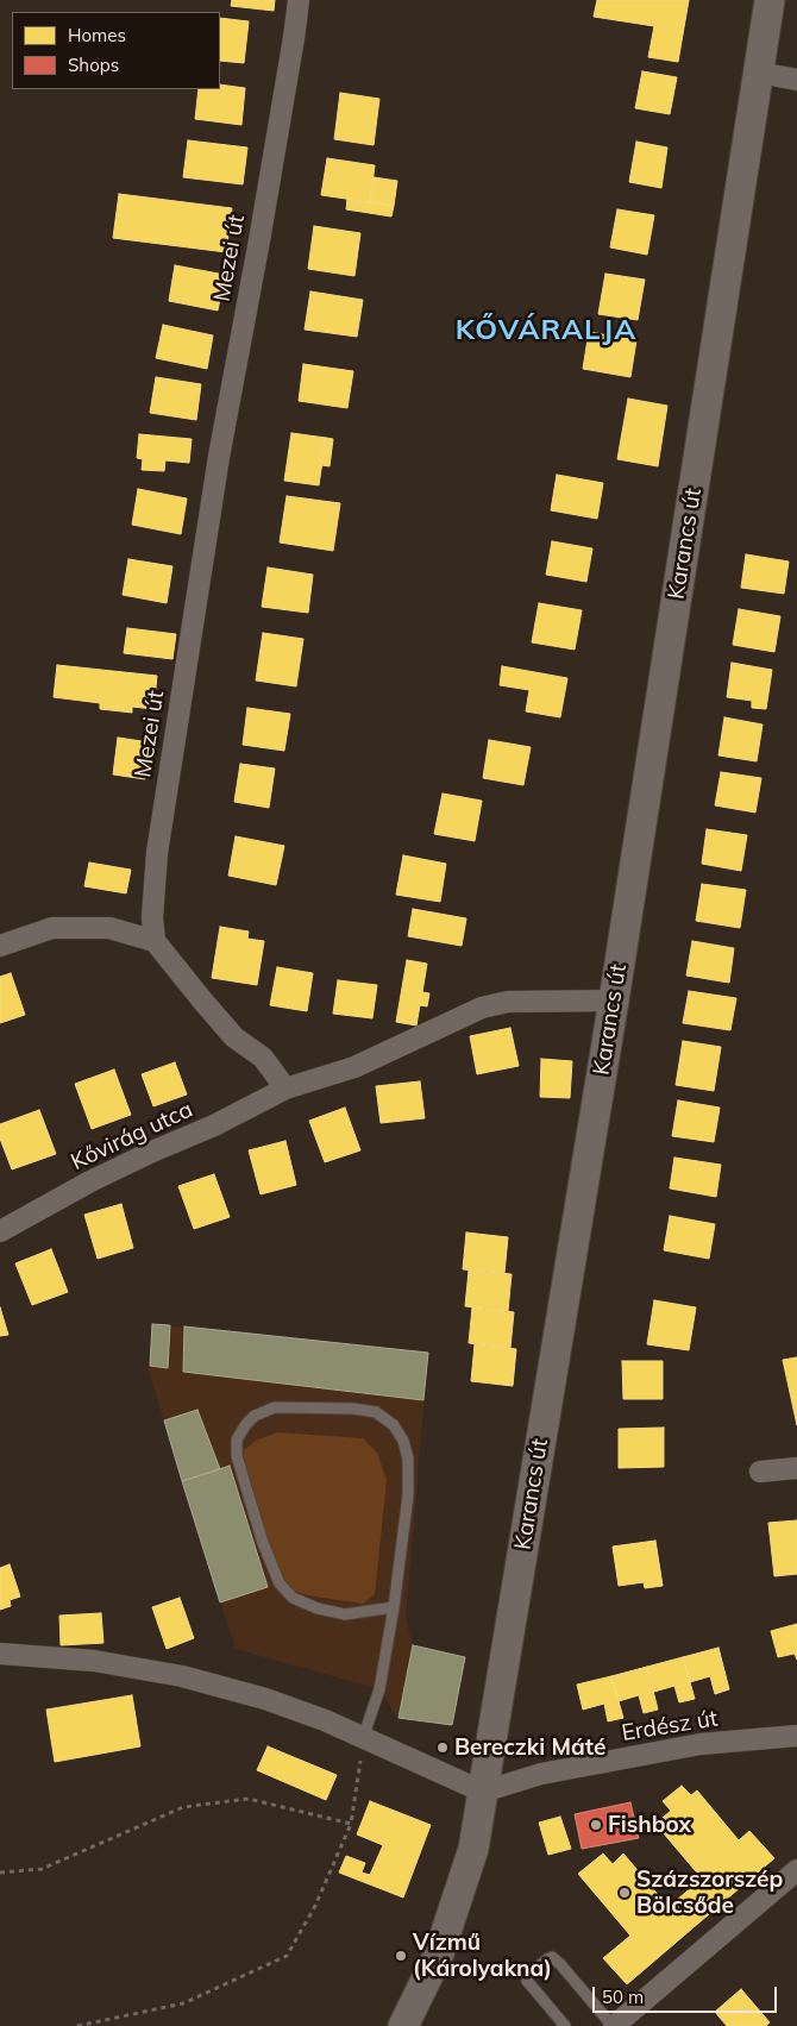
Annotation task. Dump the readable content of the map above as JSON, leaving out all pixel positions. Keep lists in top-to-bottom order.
{
  "streets": {
    "main road": ["Karancs út"],
    "street": ["Mezei út", "Kővirág utca", "Erdész út"]
  },
  "crossings": [
    ["Karancs út", "Erdész út"]
  ],
  "districts": ["KŐVÁRALJA"],
  "places": [
    "Bereczki Máté",
    "Fishbox",
    "Százszorszép Bölcsőde",
    "Vízmű (Károlyakna)"
  ],
  "legend": ["Homes", "Shops"],
  "scale_bar": "50 m"
}
